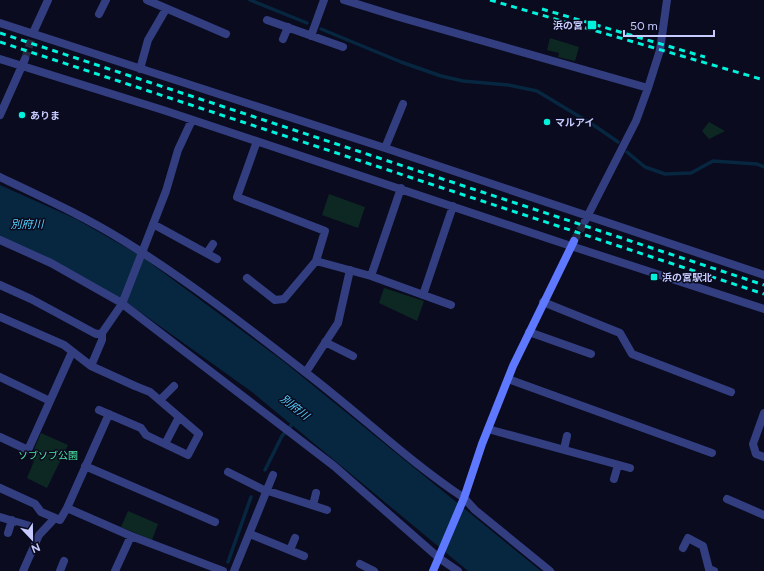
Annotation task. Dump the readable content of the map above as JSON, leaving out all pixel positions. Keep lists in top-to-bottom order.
{
  "water": ["別府川"],
  "parks": ["ソブソブ公園"],
  "places": {
    "transit": ["浜の宮", "浜の宮駅北"],
    "other": ["ありま", "マルアイ"]
  },
  "scale_bar": "50 m",
  "north": "bottom"
}
